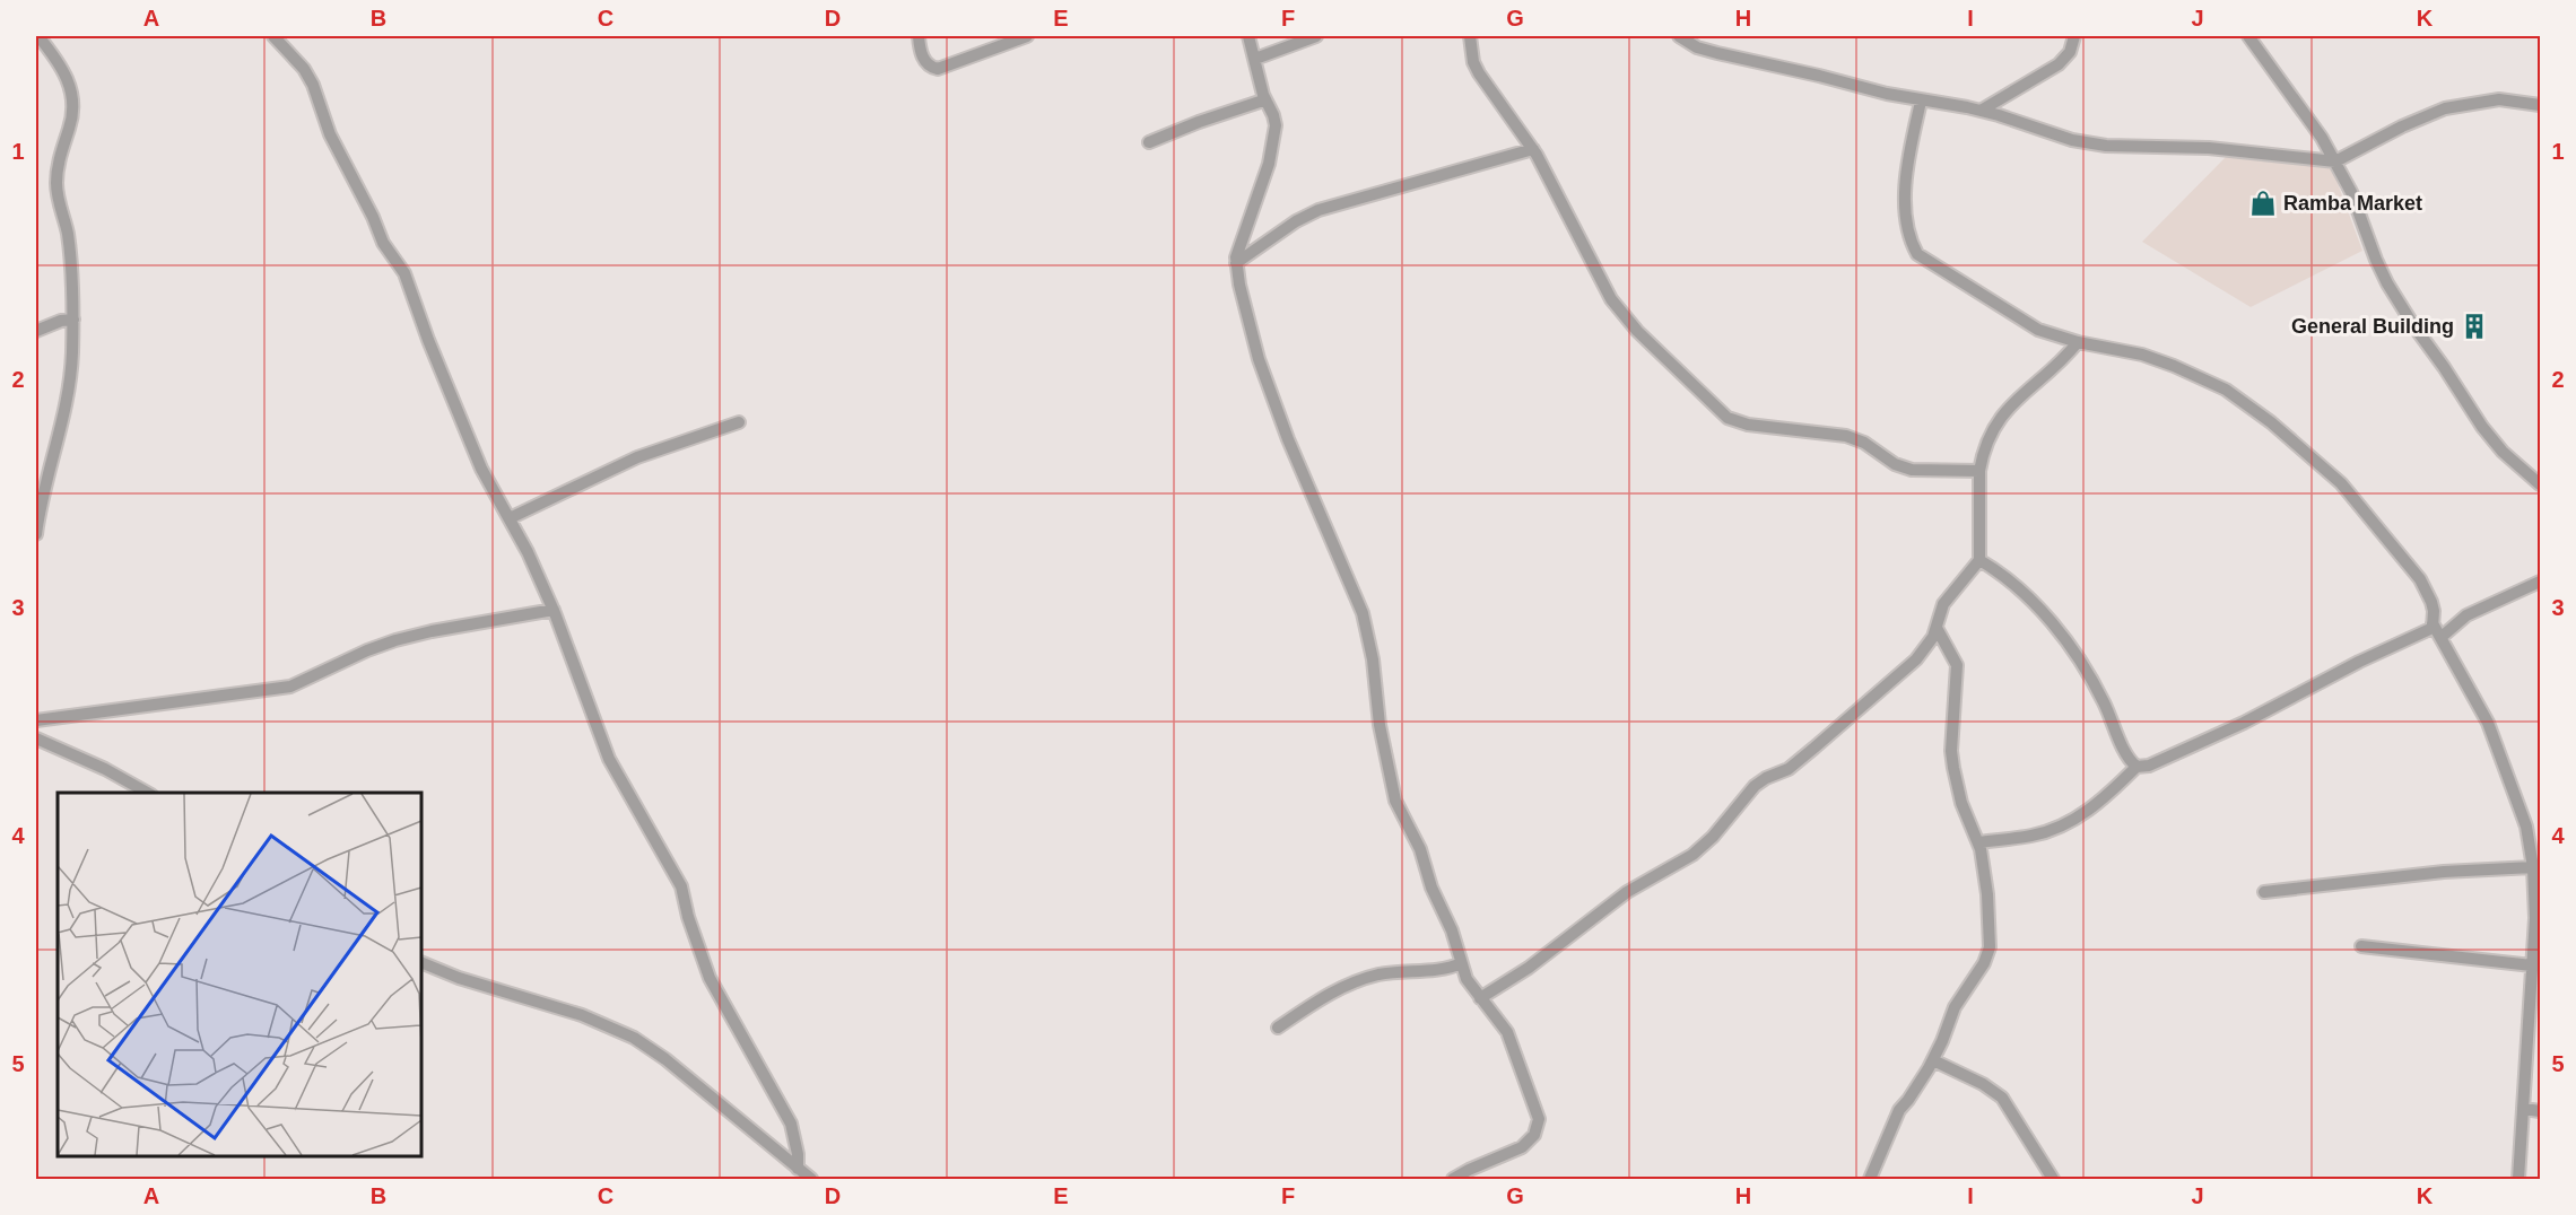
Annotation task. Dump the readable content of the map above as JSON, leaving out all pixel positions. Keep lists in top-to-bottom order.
{
  "places": {
    "shop": ["Ramba Market"],
    "building": ["General Building"]
  },
  "grid": {
    "columns": [
      "A",
      "B",
      "C",
      "D",
      "E",
      "F",
      "G",
      "H",
      "I",
      "J",
      "K"
    ],
    "rows": [
      "1",
      "2",
      "3",
      "4",
      "5"
    ]
  }
}
